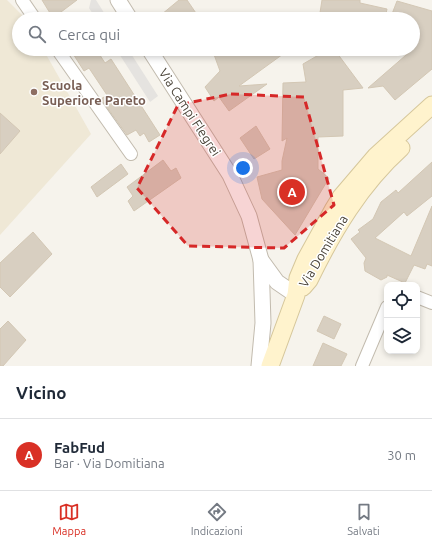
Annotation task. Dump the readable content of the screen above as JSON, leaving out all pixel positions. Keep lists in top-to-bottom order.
{
  "streets": {
    "main road": ["Via Domitiana"],
    "street": ["Via Campi Flegrei"]
  },
  "crossings": [
    ["Via Campi Flegrei", "Via Domitiana"]
  ],
  "places": ["Scuola Superiore Pareto"],
  "page": {
    "search": "Cerca qui",
    "pins": "A",
    "heading": "Vicino",
    "list": [
      {
        "mark": "A",
        "name": "FabFud",
        "note": "Bar · Via Domitiana",
        "value": "30 m"
      }
    ],
    "nav": ["Mappa", "Indicazioni", "Salvati"]
  }
}
